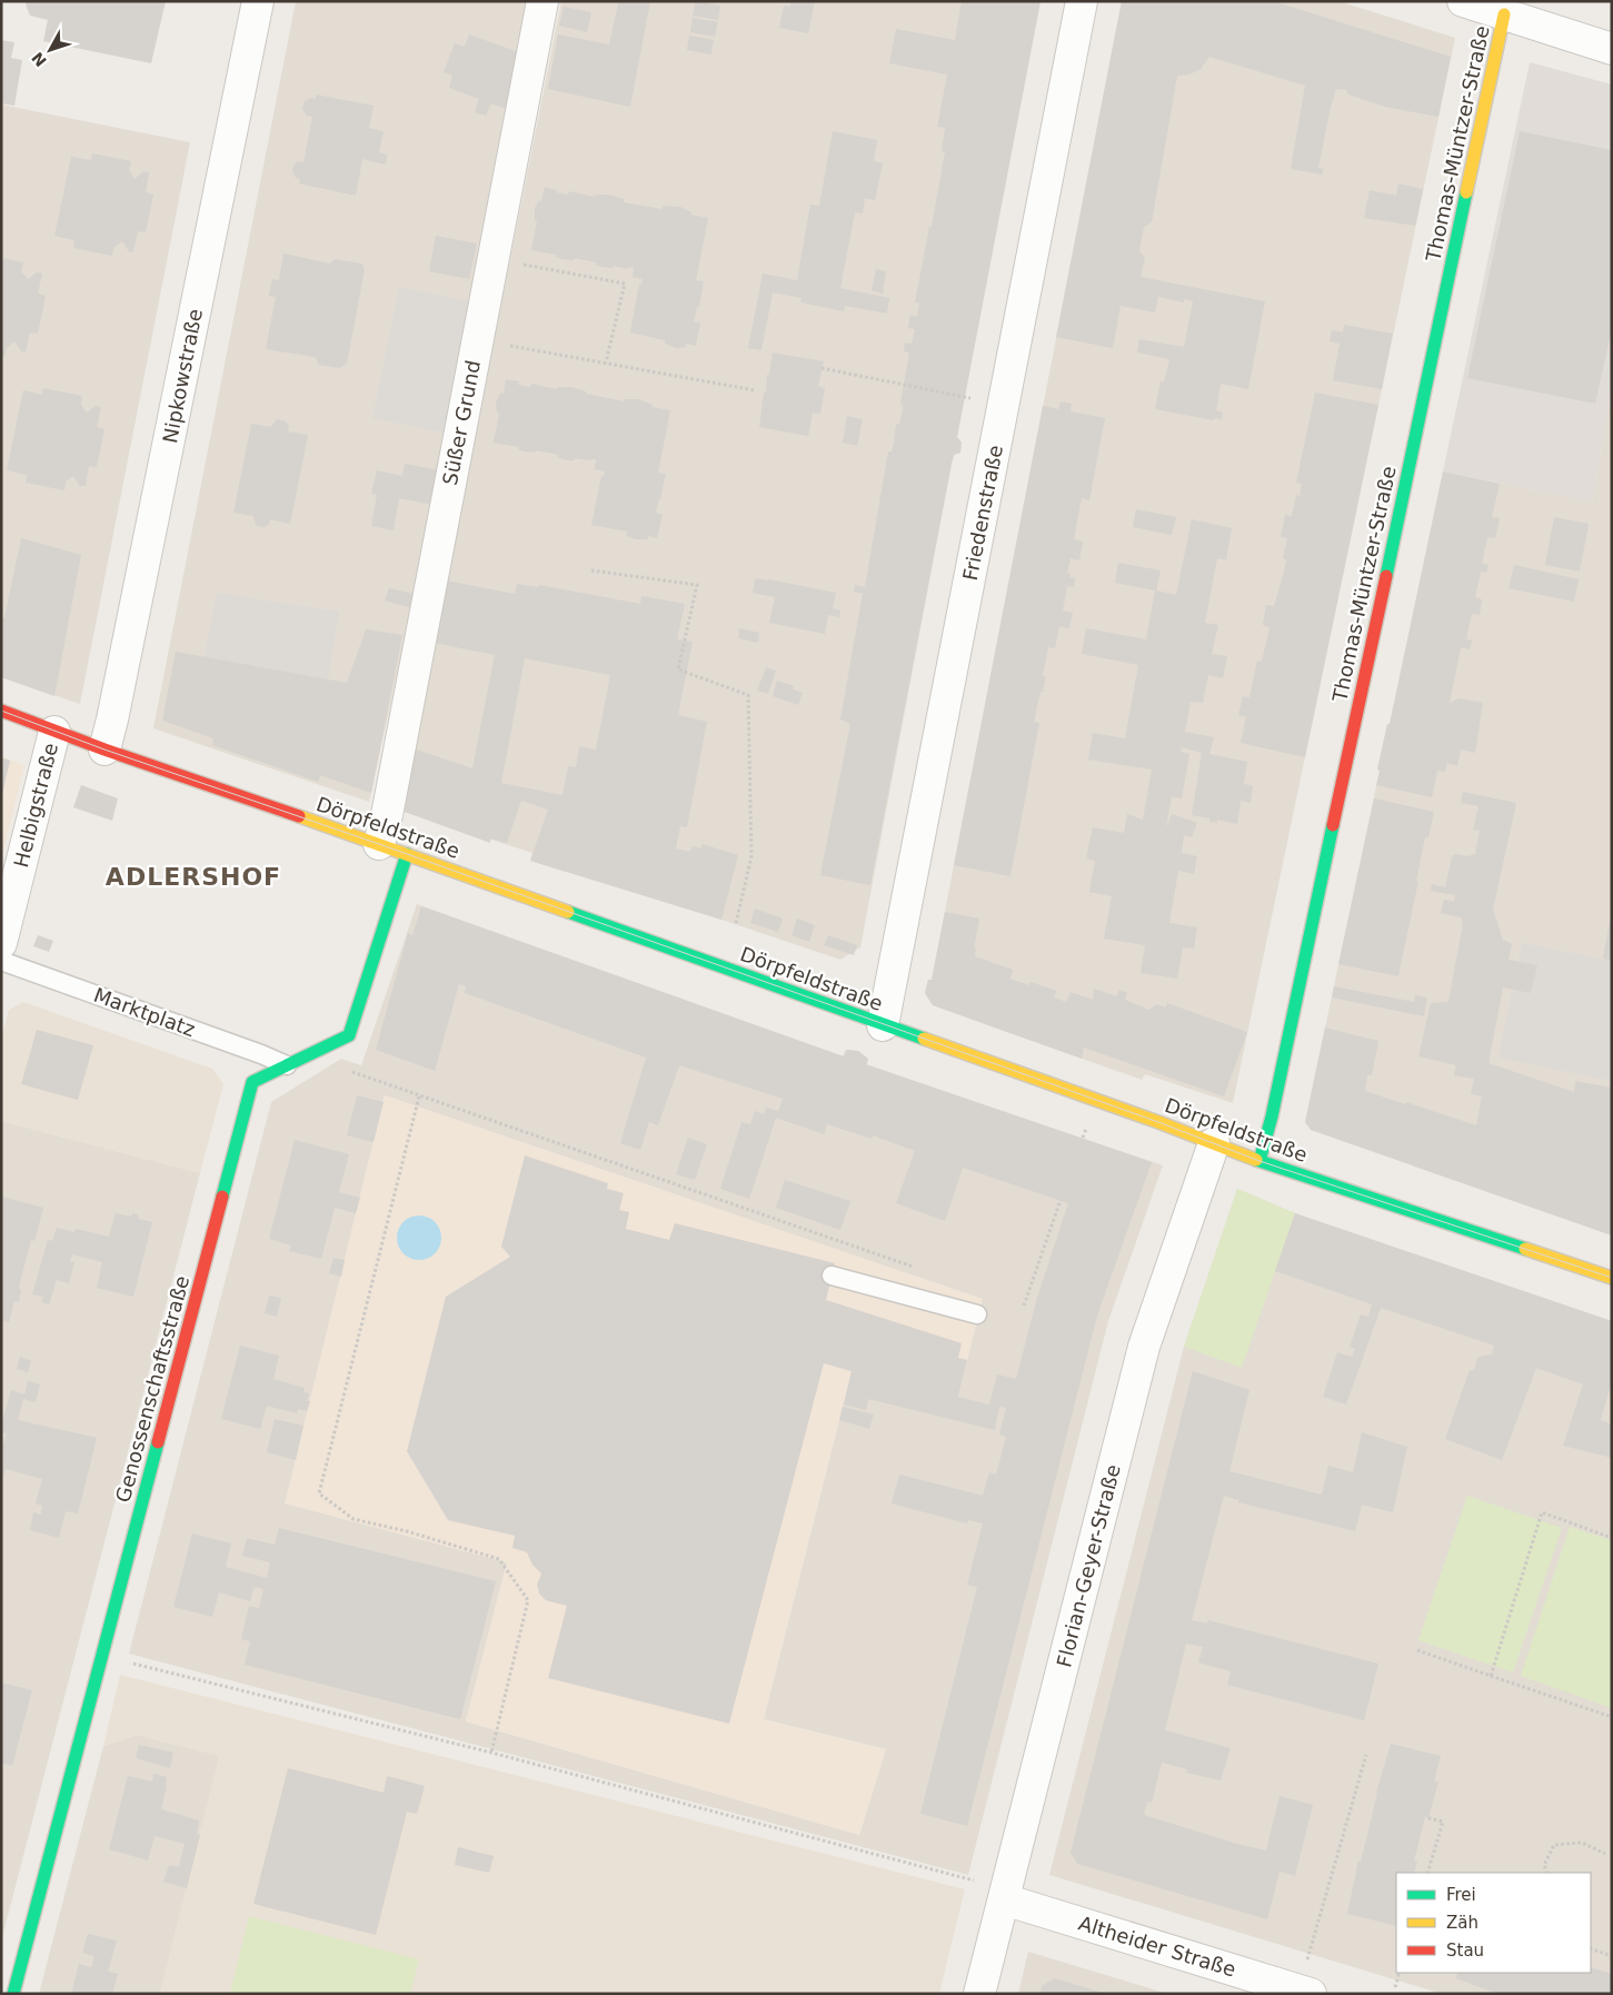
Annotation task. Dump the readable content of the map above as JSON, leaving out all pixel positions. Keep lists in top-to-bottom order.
{
  "streets": {
    "street": [
      "Thomas-Müntzer-Straße",
      "Nipkowstraße",
      "Süßer Grund",
      "Friedenstraße",
      "Helbigstraße",
      "Dörpfeldstraße",
      "Genossenschaftsstraße",
      "Florian-Geyer-Straße",
      "Altheider Straße"
    ],
    "lane": ["Marktplatz"]
  },
  "crossings": [
    ["Thomas-Müntzer-Straße", "Dörpfeldstraße"],
    ["Nipkowstraße", "Dörpfeldstraße"],
    ["Süßer Grund", "Dörpfeldstraße"],
    ["Süßer Grund", "Genossenschaftsstraße"],
    ["Friedenstraße", "Dörpfeldstraße"],
    ["Helbigstraße", "Dörpfeldstraße"],
    ["Dörpfeldstraße", "Genossenschaftsstraße"],
    ["Dörpfeldstraße", "Florian-Geyer-Straße"],
    ["Marktplatz", "Genossenschaftsstraße"],
    ["Florian-Geyer-Straße", "Altheider Straße"]
  ],
  "districts": ["ADLERSHOF"],
  "legend": ["Frei", "Zäh", "Stau"],
  "north": "bottom left"
}
